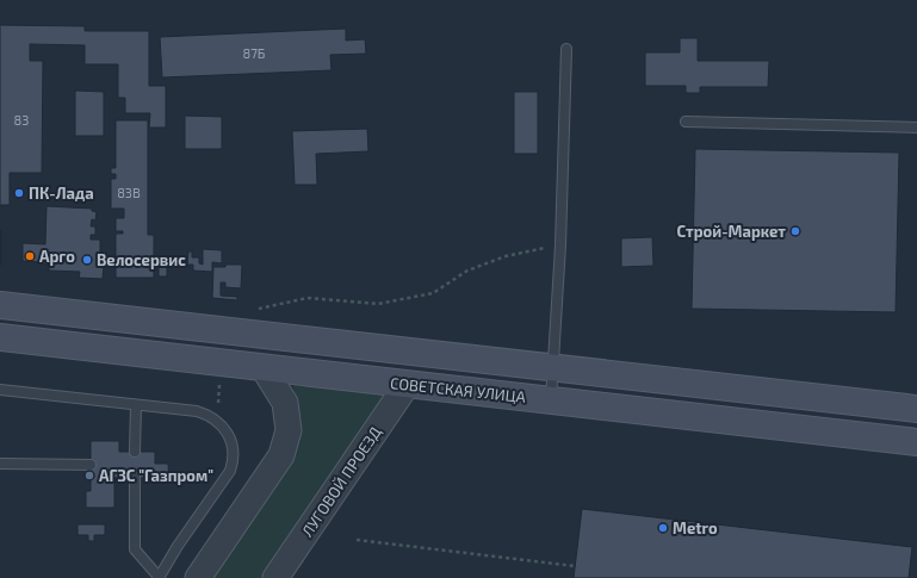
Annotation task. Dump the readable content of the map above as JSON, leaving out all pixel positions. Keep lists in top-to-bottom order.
{
  "streets": {
    "main road": ["СОВЕТСКАЯ УЛИЦА"],
    "street": ["ЛУГОВОЙ ПРОЕЗД"]
  },
  "crossings": [
    ["СОВЕТСКАЯ УЛИЦА", "ЛУГОВОЙ ПРОЕЗД"]
  ],
  "places": [
    "ПК-Лада",
    "Строй-Маркет",
    "Арго",
    "Велосервис",
    "АГЗС \"Газпром\"",
    "Metro"
  ],
  "house_numbers": ["87Б", "83", "83В"]
}
